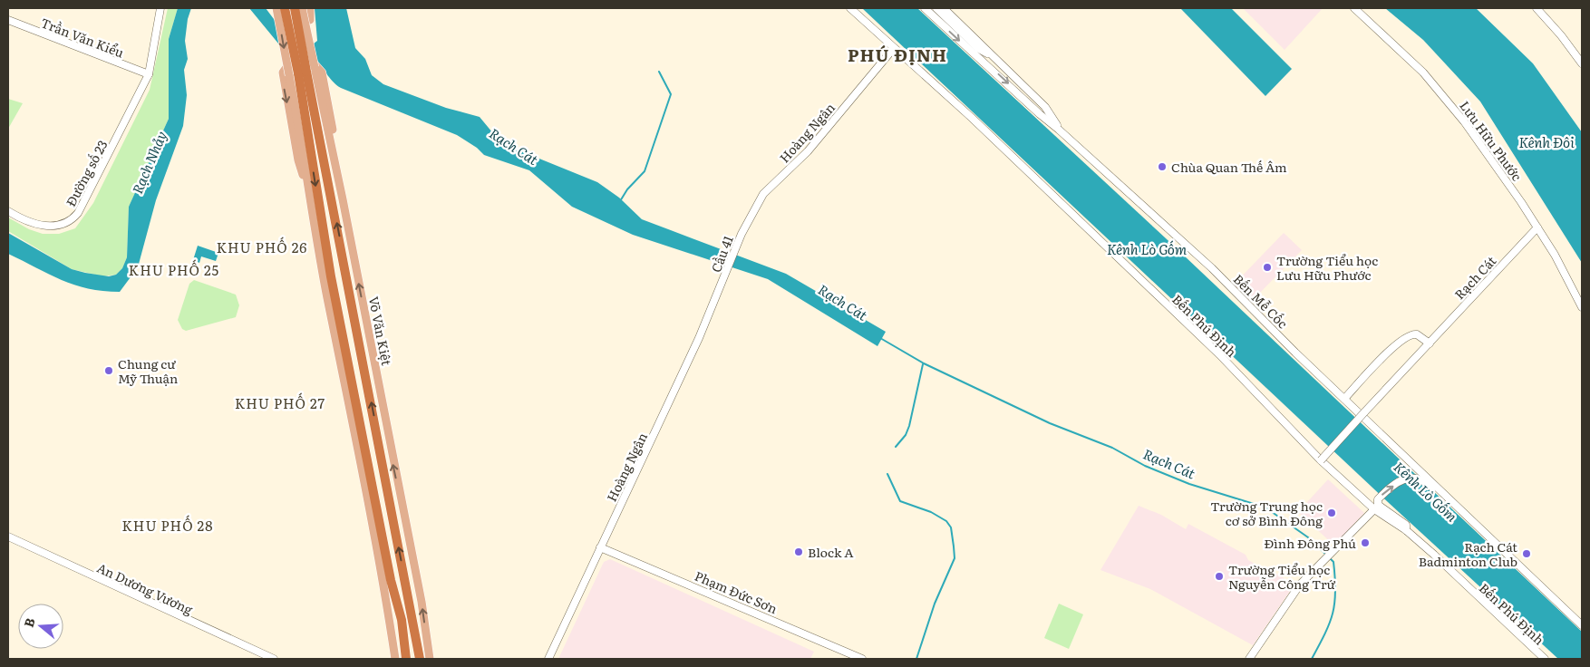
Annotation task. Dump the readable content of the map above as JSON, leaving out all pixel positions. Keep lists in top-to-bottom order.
{
  "streets": {
    "highway": ["Võ Văn Kiệt"],
    "street": [
      "Trần Văn Kiểu",
      "Hoàng Ngân",
      "Lưu Hữu Phước",
      "Đường số 23",
      "Cầu 41",
      "Rạch Cát",
      "Bến Mễ Cốc",
      "Bến Phú Định",
      "An Dương Vương",
      "Phạm Đức Sơn"
    ]
  },
  "crossings": [
    ["Trần Văn Kiểu", "Đường số 23"],
    ["Hoàng Ngân", "Cầu 41"],
    ["Hoàng Ngân", "Bến Phú Định"],
    ["Hoàng Ngân", "Phạm Đức Sơn"],
    ["Lưu Hữu Phước", "Rạch Cát"],
    ["Rạch Cát", "Bến Phú Định"],
    ["Bến Mễ Cốc", "Bến Phú Định"]
  ],
  "districts": [
    "PHÚ ĐỊNH",
    "KHU PHỐ 26",
    "KHU PHỐ 25",
    "KHU PHỐ 27",
    "KHU PHỐ 28"
  ],
  "water": [
    "Kênh Đôi",
    "Rạch Cát",
    "Rạch Nhảy",
    "Kênh Lò Gốm"
  ],
  "places": [
    "Chùa Quan Thế Âm",
    "Trường Tiểu học Lưu Hữu Phước",
    "Chung cư Mỹ Thuận",
    "Trường Trung học cơ sở Bình Đông",
    "Đình Đông Phú",
    "Block A",
    "Rạch Cát Badminton Club",
    "Trường Tiểu học Nguyễn Công Trứ"
  ],
  "north": "left"
}
